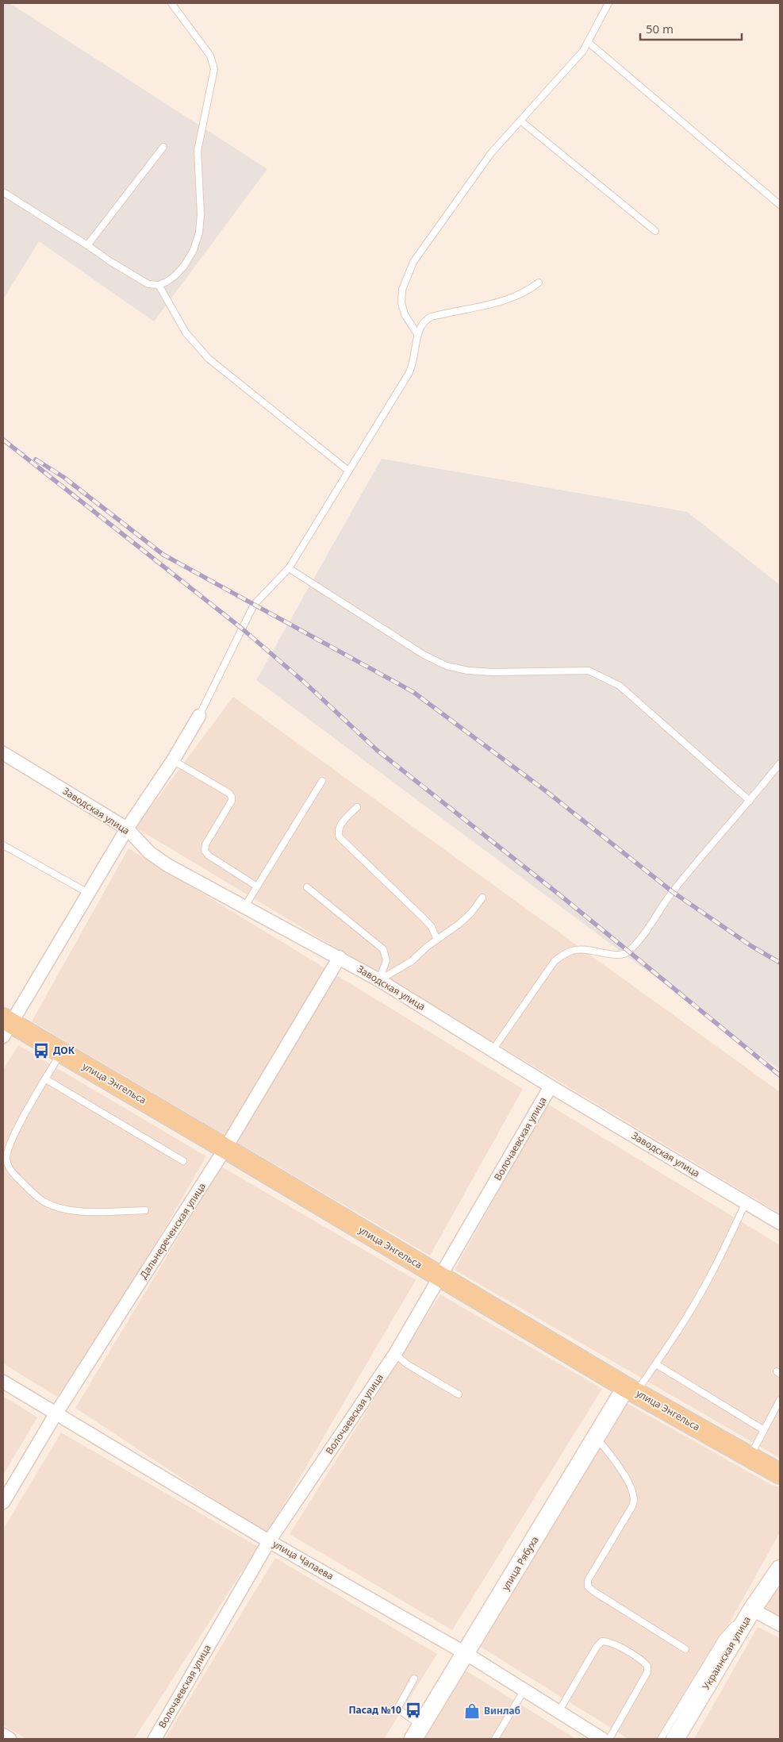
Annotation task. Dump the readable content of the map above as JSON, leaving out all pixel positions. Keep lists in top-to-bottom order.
{
  "streets": {
    "main road": ["улица Энгельса", "улица Рябуха", "Украинская улица"],
    "street": [
      "Заводская улица",
      "Волочаевская улица",
      "Дальнереченская улица",
      "улица Чапаева"
    ]
  },
  "crossings": [
    ["Заводская улица", "Волочаевская улица"],
    ["Заводская улица", "Дальнереченская улица"],
    ["улица Энгельса", "Волочаевская улица"],
    ["улица Энгельса", "Дальнереченская улица"],
    ["улица Энгельса", "улица Рябуха"],
    ["Волочаевская улица", "улица Чапаева"],
    ["Дальнереченская улица", "улица Чапаева"],
    ["улица Чапаева", "улица Рябуха"]
  ],
  "places": {
    "bus stop": ["ДОК", "Пасад №10"],
    "shop": ["Винлаб"]
  },
  "scale_bar": "50 m"
}
